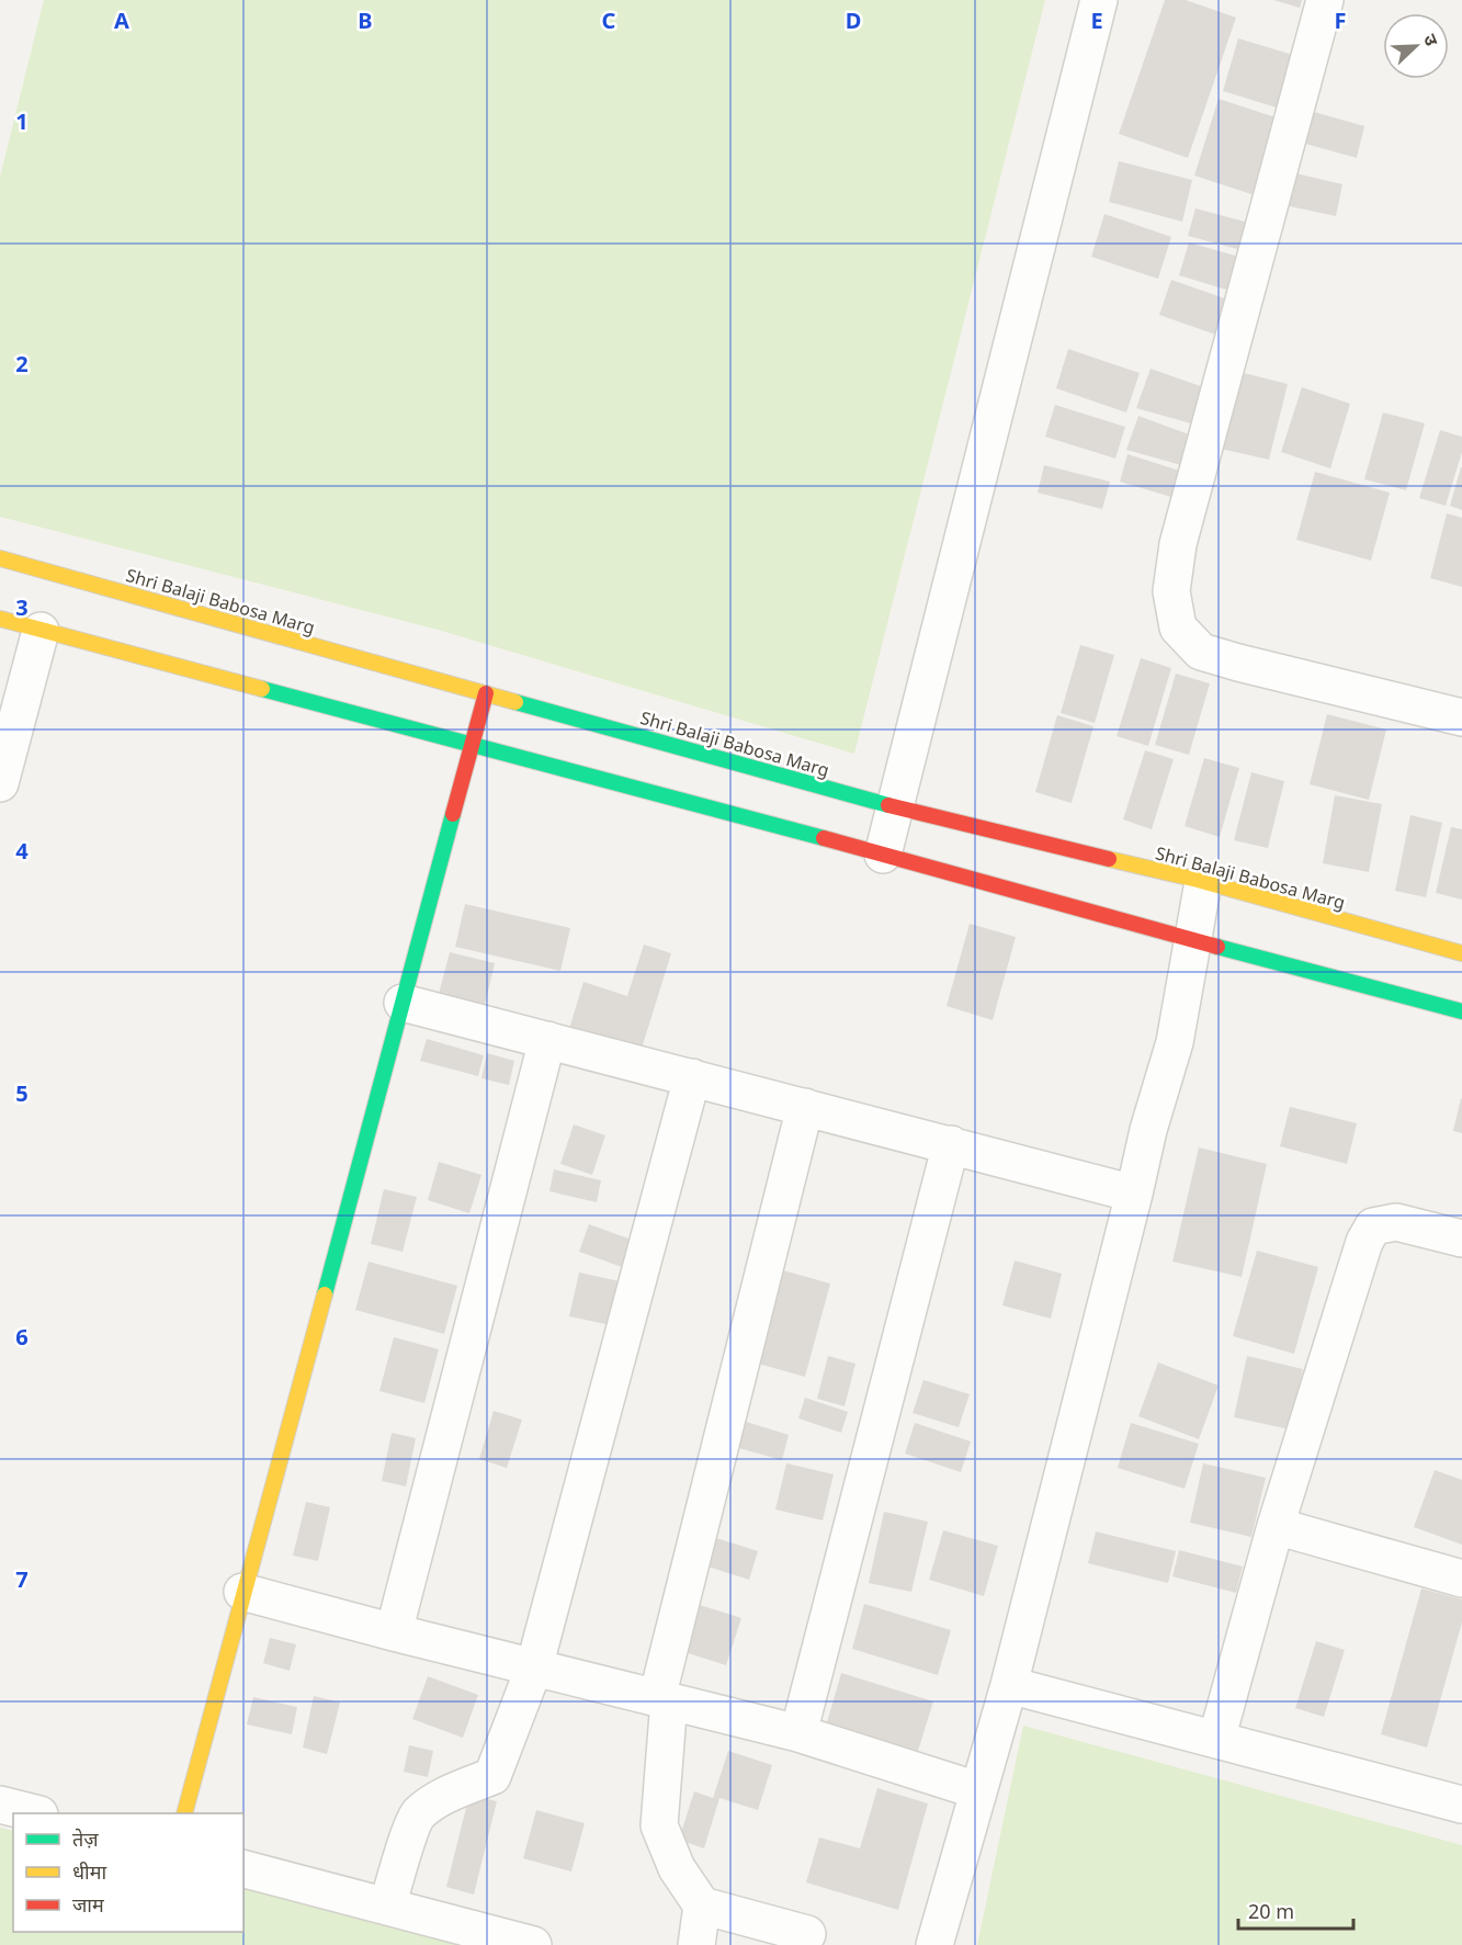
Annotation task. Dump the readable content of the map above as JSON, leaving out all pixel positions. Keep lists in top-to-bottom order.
{
  "streets": {
    "street": ["Shri Balaji Babosa Marg"]
  },
  "legend": ["तेज़", "धीमा", "जाम"],
  "scale_bar": "20 m",
  "north": "top right",
  "grid": {
    "columns": [
      "A",
      "B",
      "C",
      "D",
      "E",
      "F"
    ],
    "rows": [
      "1",
      "2",
      "3",
      "4",
      "5",
      "6",
      "7"
    ]
  }
}
